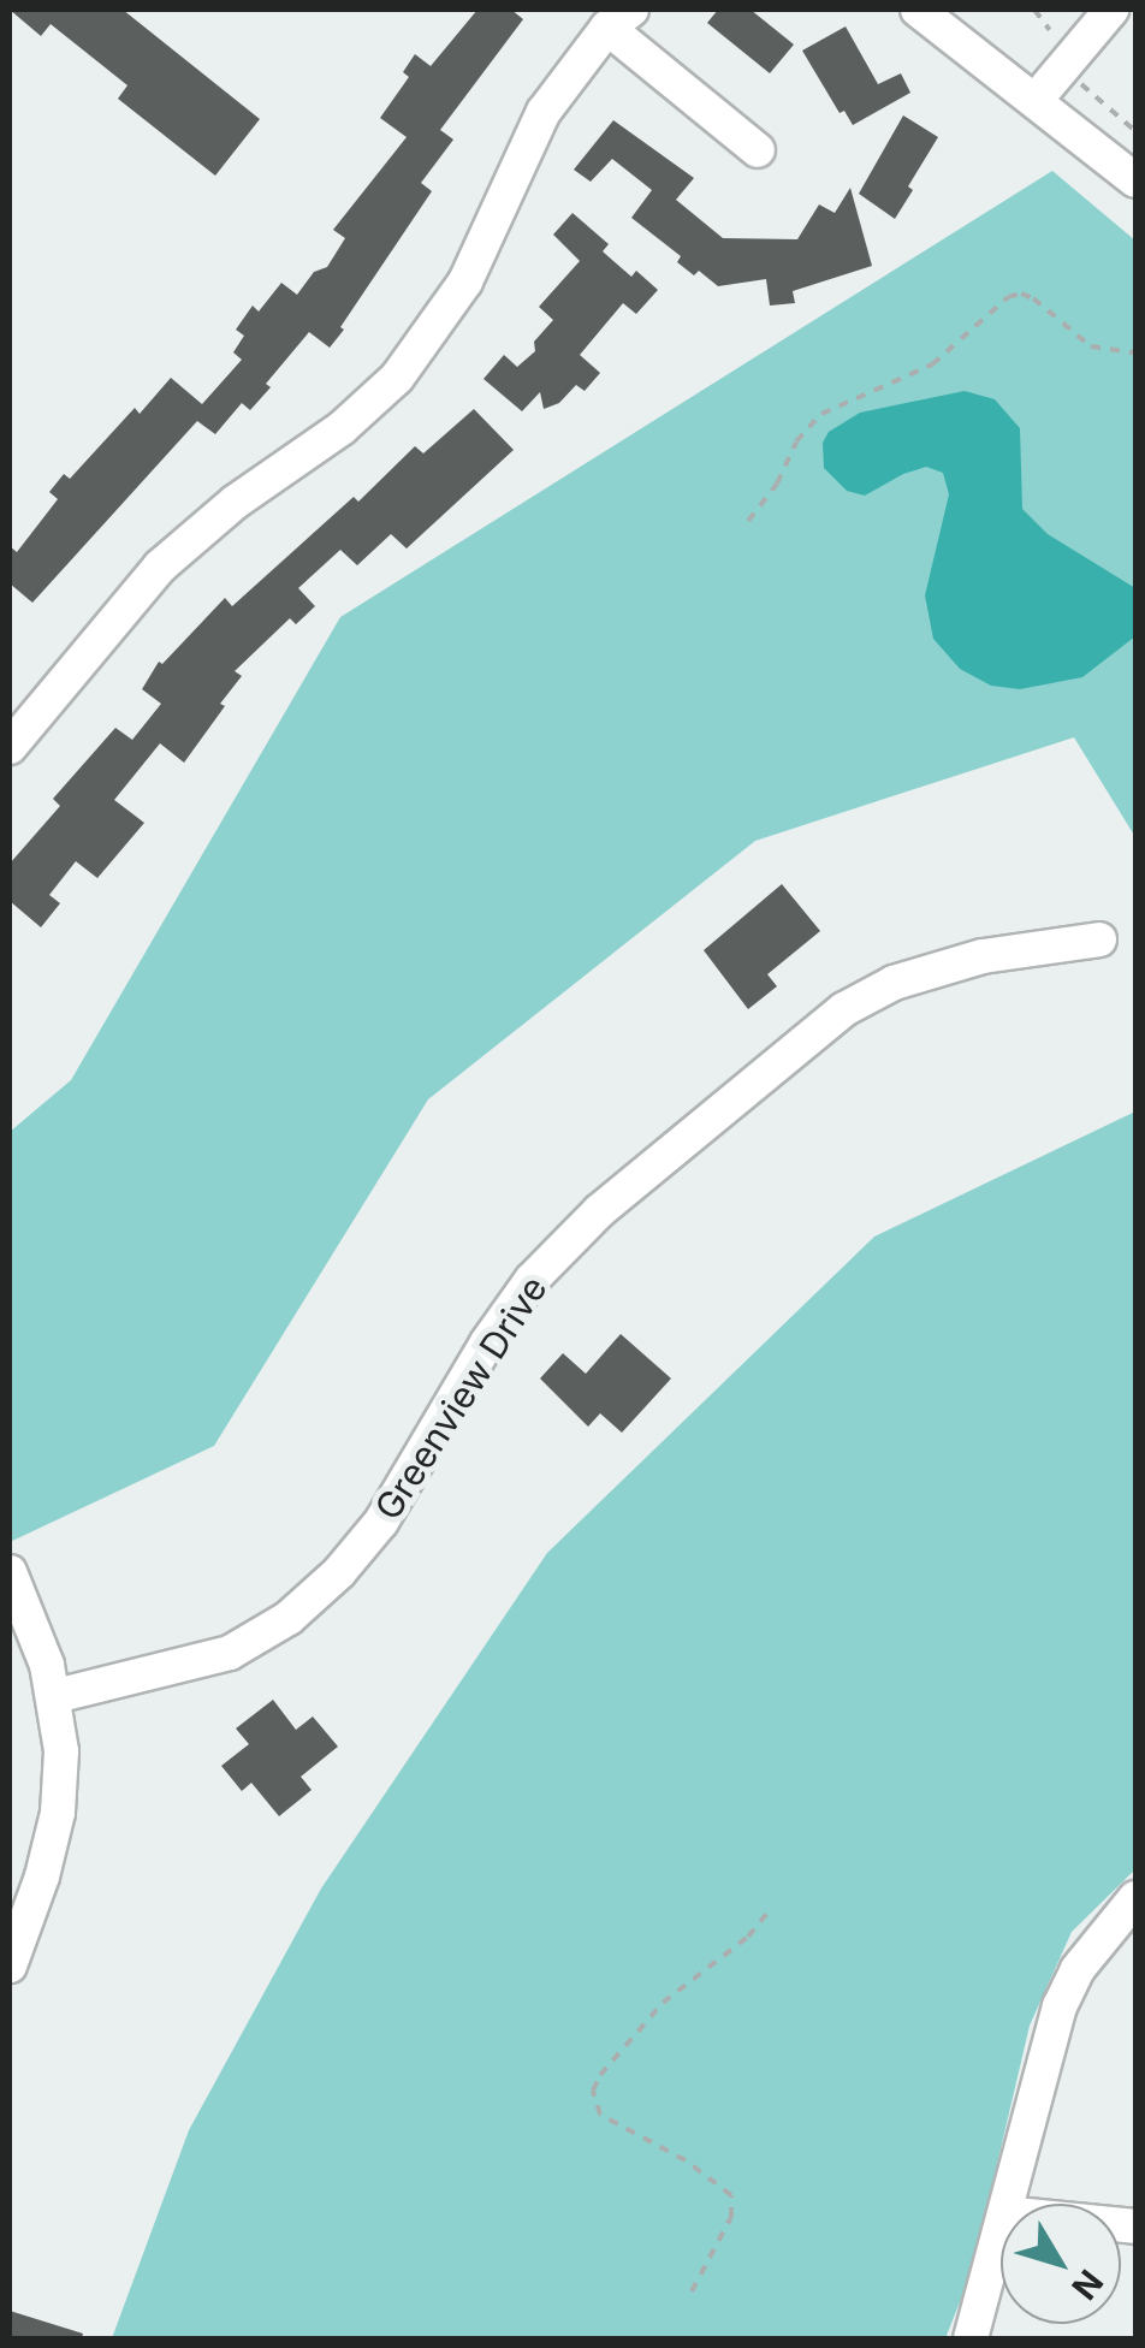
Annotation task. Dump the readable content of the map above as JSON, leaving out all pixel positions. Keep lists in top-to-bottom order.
{
  "streets": {
    "street": ["Greenview Drive"]
  },
  "north": "bottom right"
}
